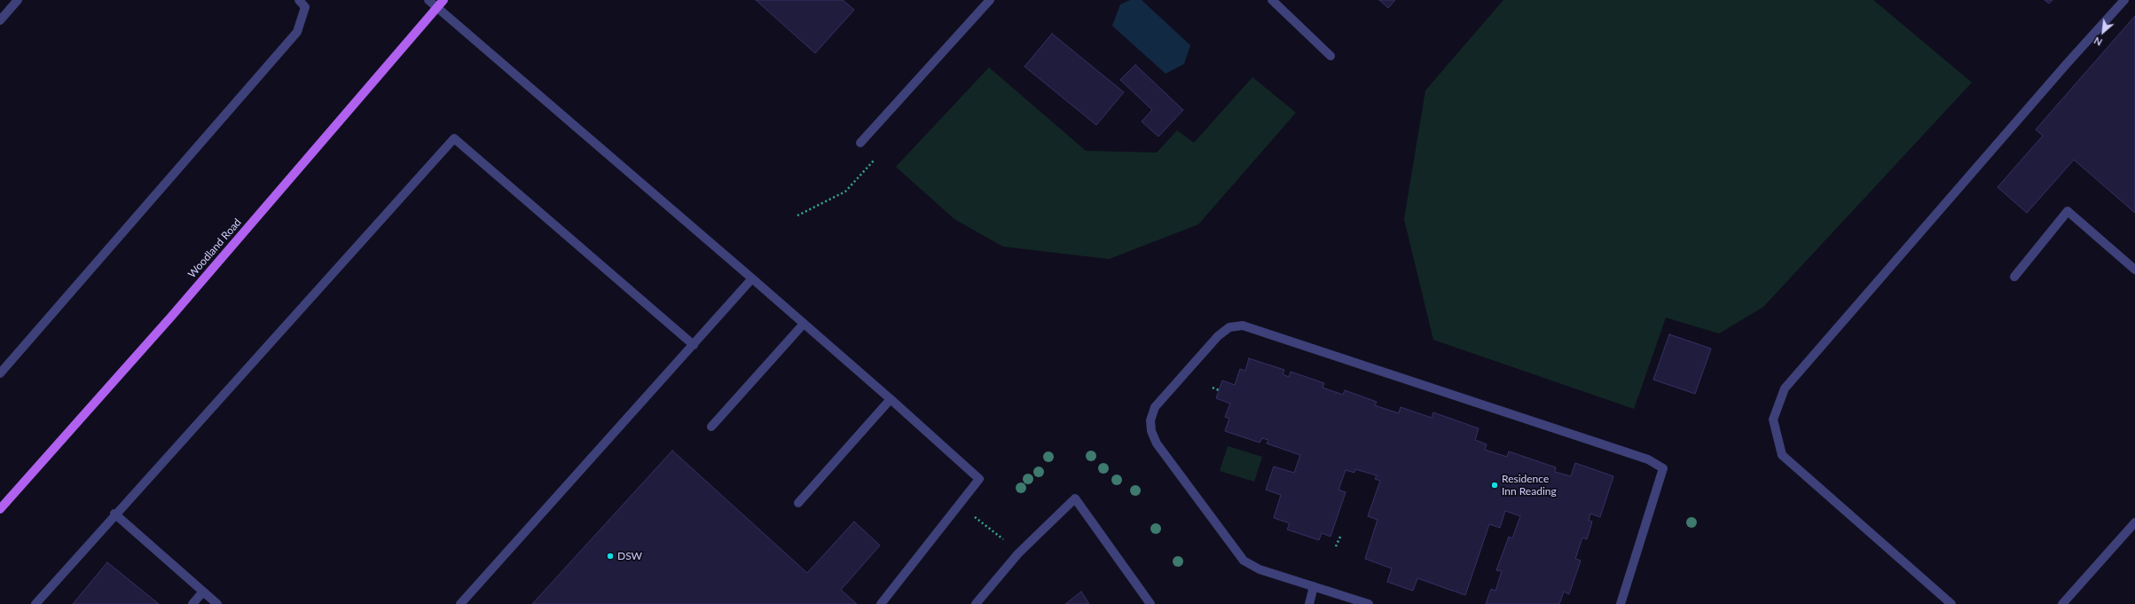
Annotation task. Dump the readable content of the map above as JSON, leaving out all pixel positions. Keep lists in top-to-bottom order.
{
  "streets": {
    "main road": ["Woodland Road"]
  },
  "places": ["Residence Inn Reading", "DSW"],
  "north": "bottom left"
}
